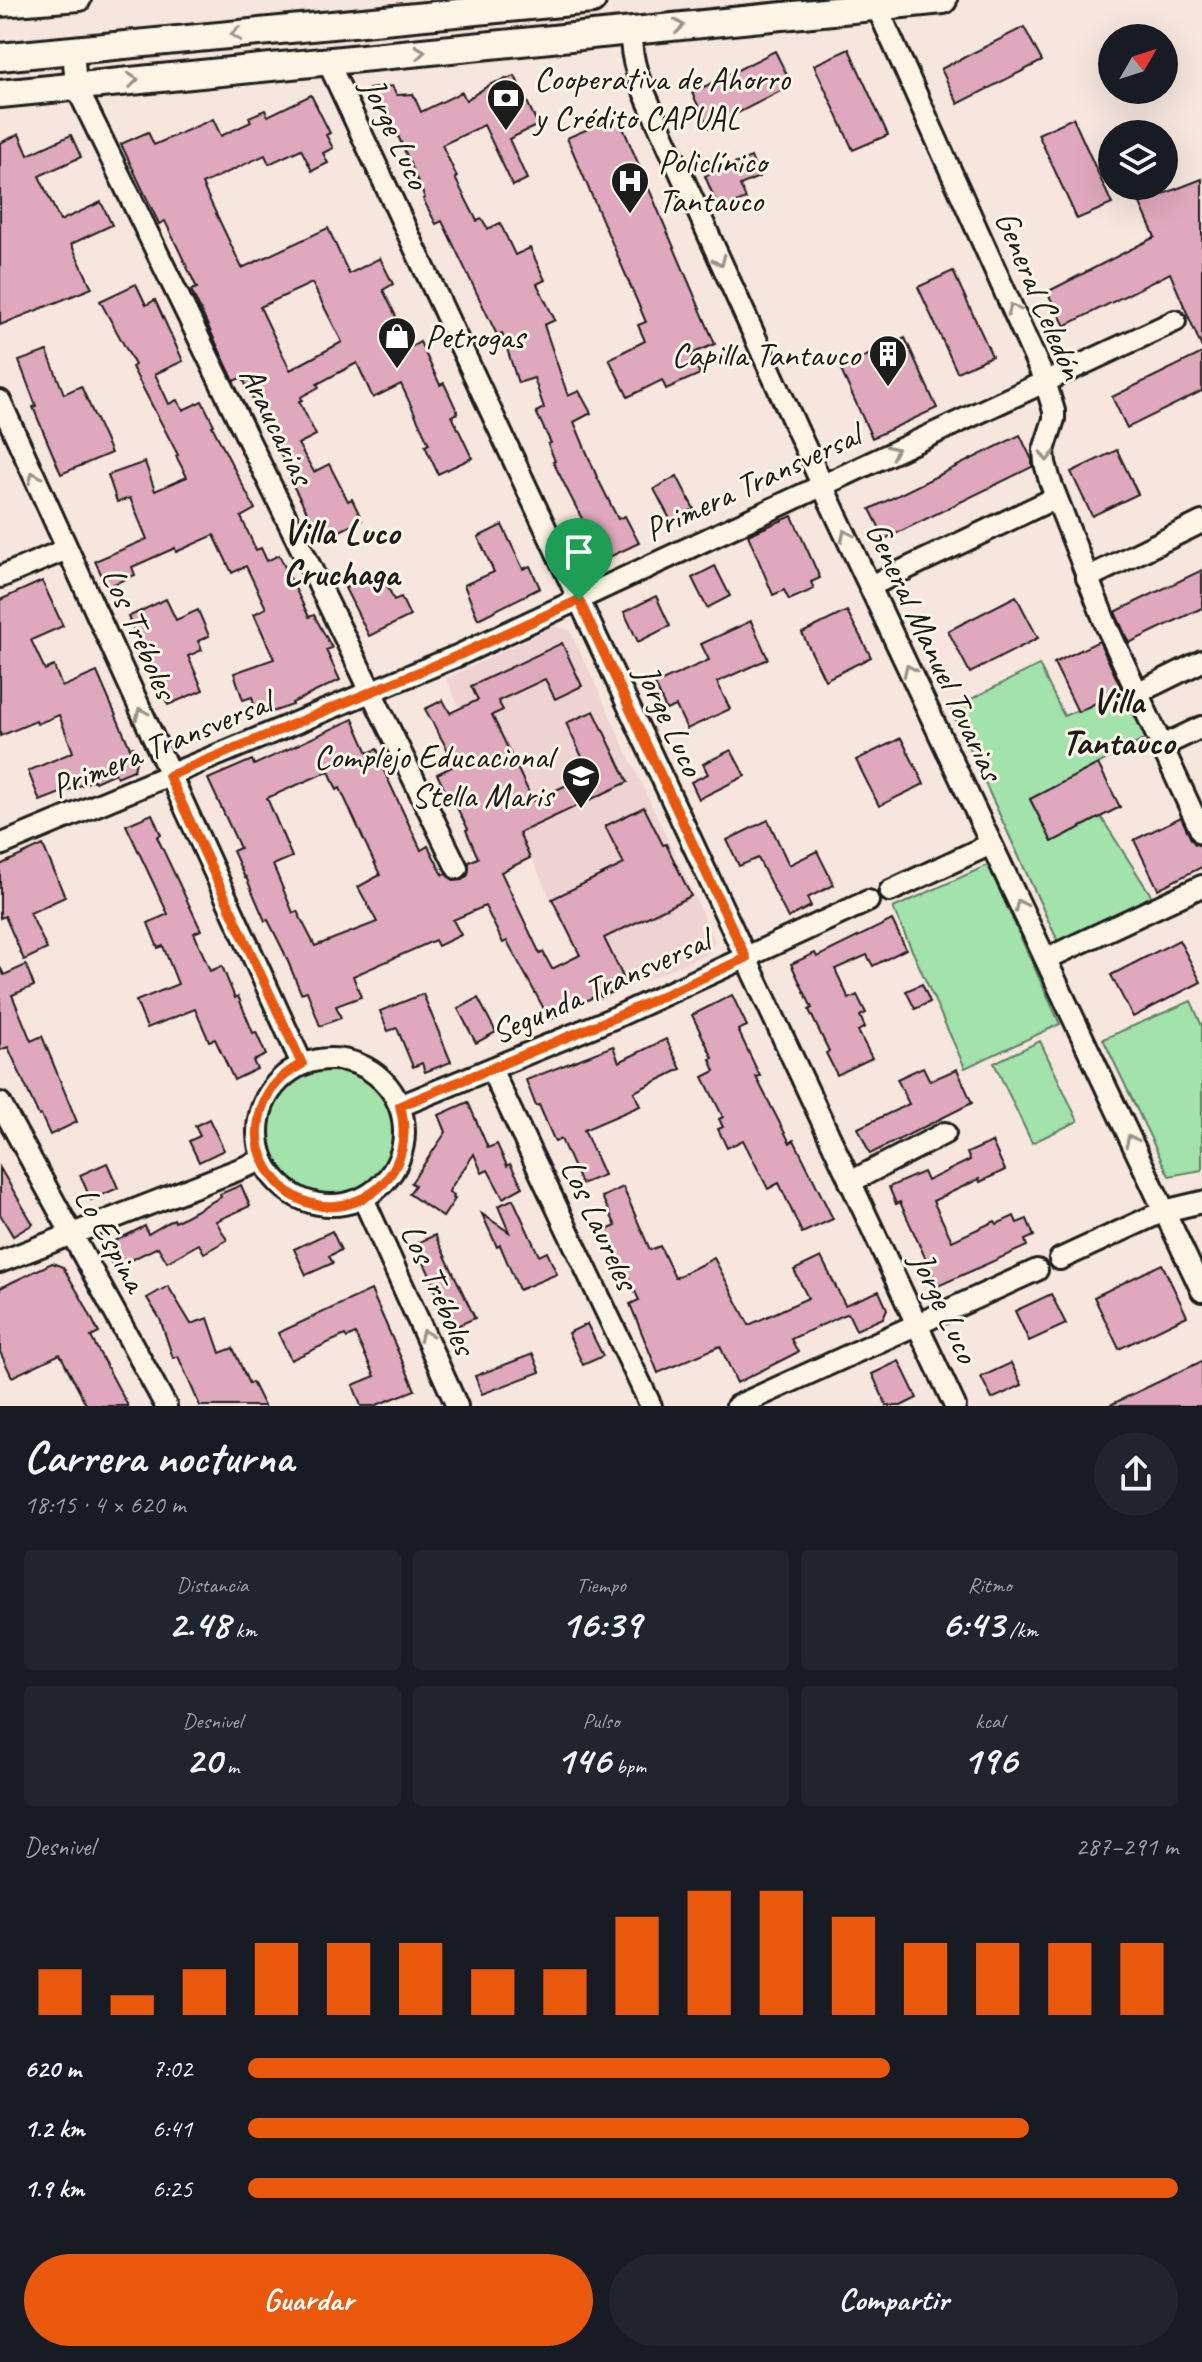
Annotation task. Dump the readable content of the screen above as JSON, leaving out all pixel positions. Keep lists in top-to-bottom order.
{
  "streets": {
    "street": [
      "Jorge Luco",
      "General Celedón",
      "Araucarias",
      "Primera Transversal",
      "Los Tréboles",
      "General Manuel Tovarias",
      "Segunda Transversal",
      "Los Laureles",
      "Lo Espina"
    ]
  },
  "crossings": [
    ["Jorge Luco", "Primera Transversal"],
    ["Jorge Luco", "Segunda Transversal"],
    ["General Celedón", "Primera Transversal"],
    ["Araucarias", "Primera Transversal"],
    ["Primera Transversal", "Los Tréboles"],
    ["Primera Transversal", "General Manuel Tovarias"],
    ["Los Tréboles", "Segunda Transversal"],
    ["Segunda Transversal", "Los Laureles"]
  ],
  "one_way": ["Los Tréboles"],
  "districts": ["Villa Luco Cruchaga", "Villa Tantauco"],
  "places": {
    "bank": ["Cooperativa de Ahorro y Crédito CAPUAL"],
    "hospital": ["Policlínico Tantauco"],
    "shop": ["Petrogas"],
    "building": ["Capilla Tantauco"],
    "school or university": ["Complejo Educacional Stella Maris"]
  },
  "north": "top right",
  "page": {
    "heading": ["Carrera nocturna", "18:15 · 4 × 620 m"],
    "stats": [
      ["Distancia", "2.48 km"],
      ["Tiempo", "16:39"],
      ["Ritmo", "6:43 /km"],
      ["Desnivel", "20 m"],
      ["Pulso", "146 bpm"],
      ["kcal", "196"]
    ],
    "chart": ["Desnivel", "287–291 m"],
    "list": [
      {
        "name": "620 m",
        "note": "7:02"
      },
      {
        "name": "1.2 km",
        "note": "6:41"
      },
      {
        "name": "1.9 km",
        "note": "6:25"
      }
    ],
    "buttons": ["Guardar", "Compartir"]
  }
}
